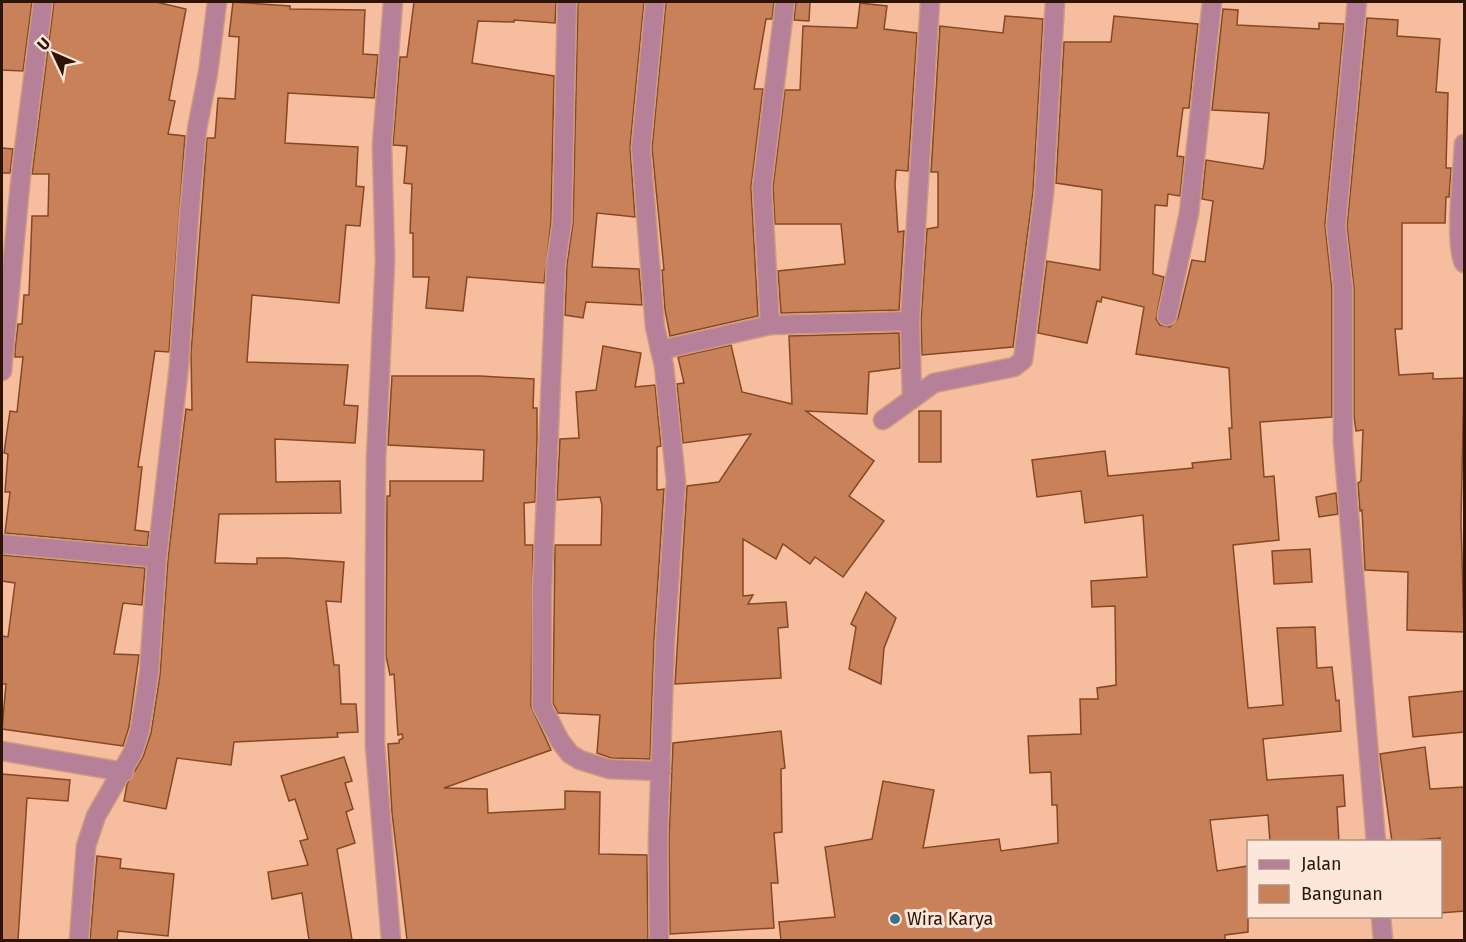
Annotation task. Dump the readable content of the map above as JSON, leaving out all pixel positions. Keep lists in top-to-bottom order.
{
  "places": ["Wira Karya"],
  "legend": ["Jalan", "Bangunan"],
  "north": "top left"
}
